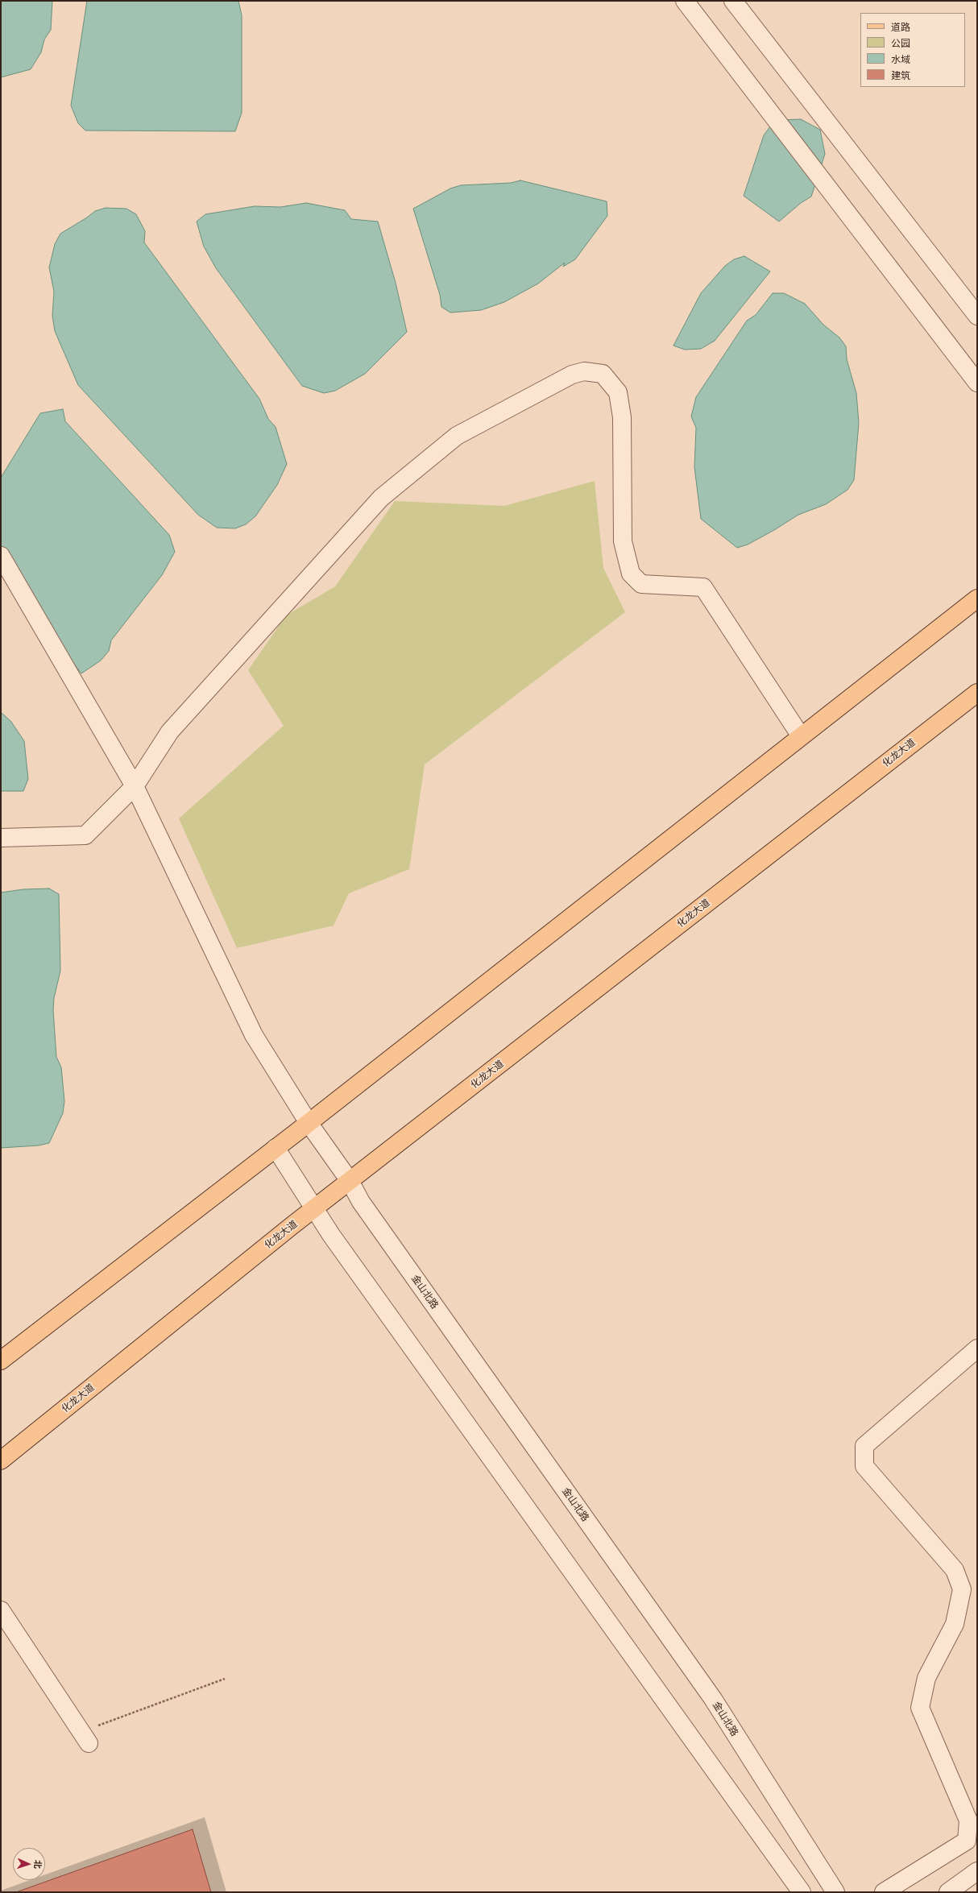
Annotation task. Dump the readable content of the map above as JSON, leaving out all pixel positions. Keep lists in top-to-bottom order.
{
  "streets": {
    "main road": ["化龙大道"],
    "street": ["金山北路"]
  },
  "crossings": [
    ["化龙大道", "金山北路"]
  ],
  "legend": [
    "道路",
    "公园",
    "水域",
    "建筑"
  ],
  "north": "right"
}
